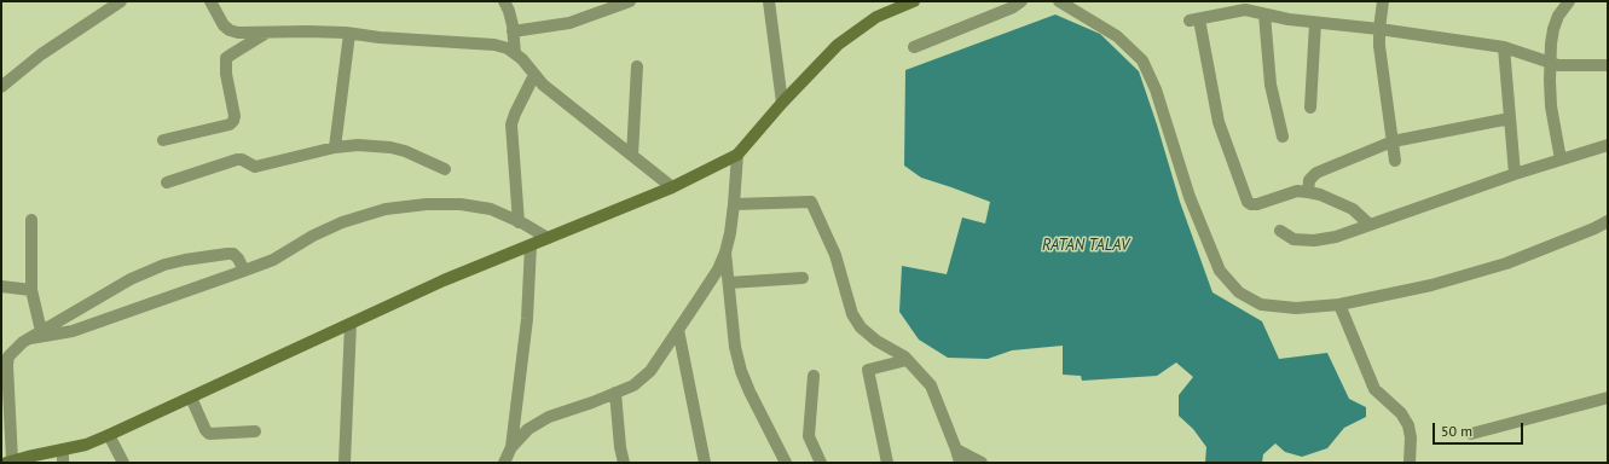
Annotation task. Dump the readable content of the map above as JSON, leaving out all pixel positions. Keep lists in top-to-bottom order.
{
  "water": ["RATAN TALAV"],
  "scale_bar": "50 m"
}
